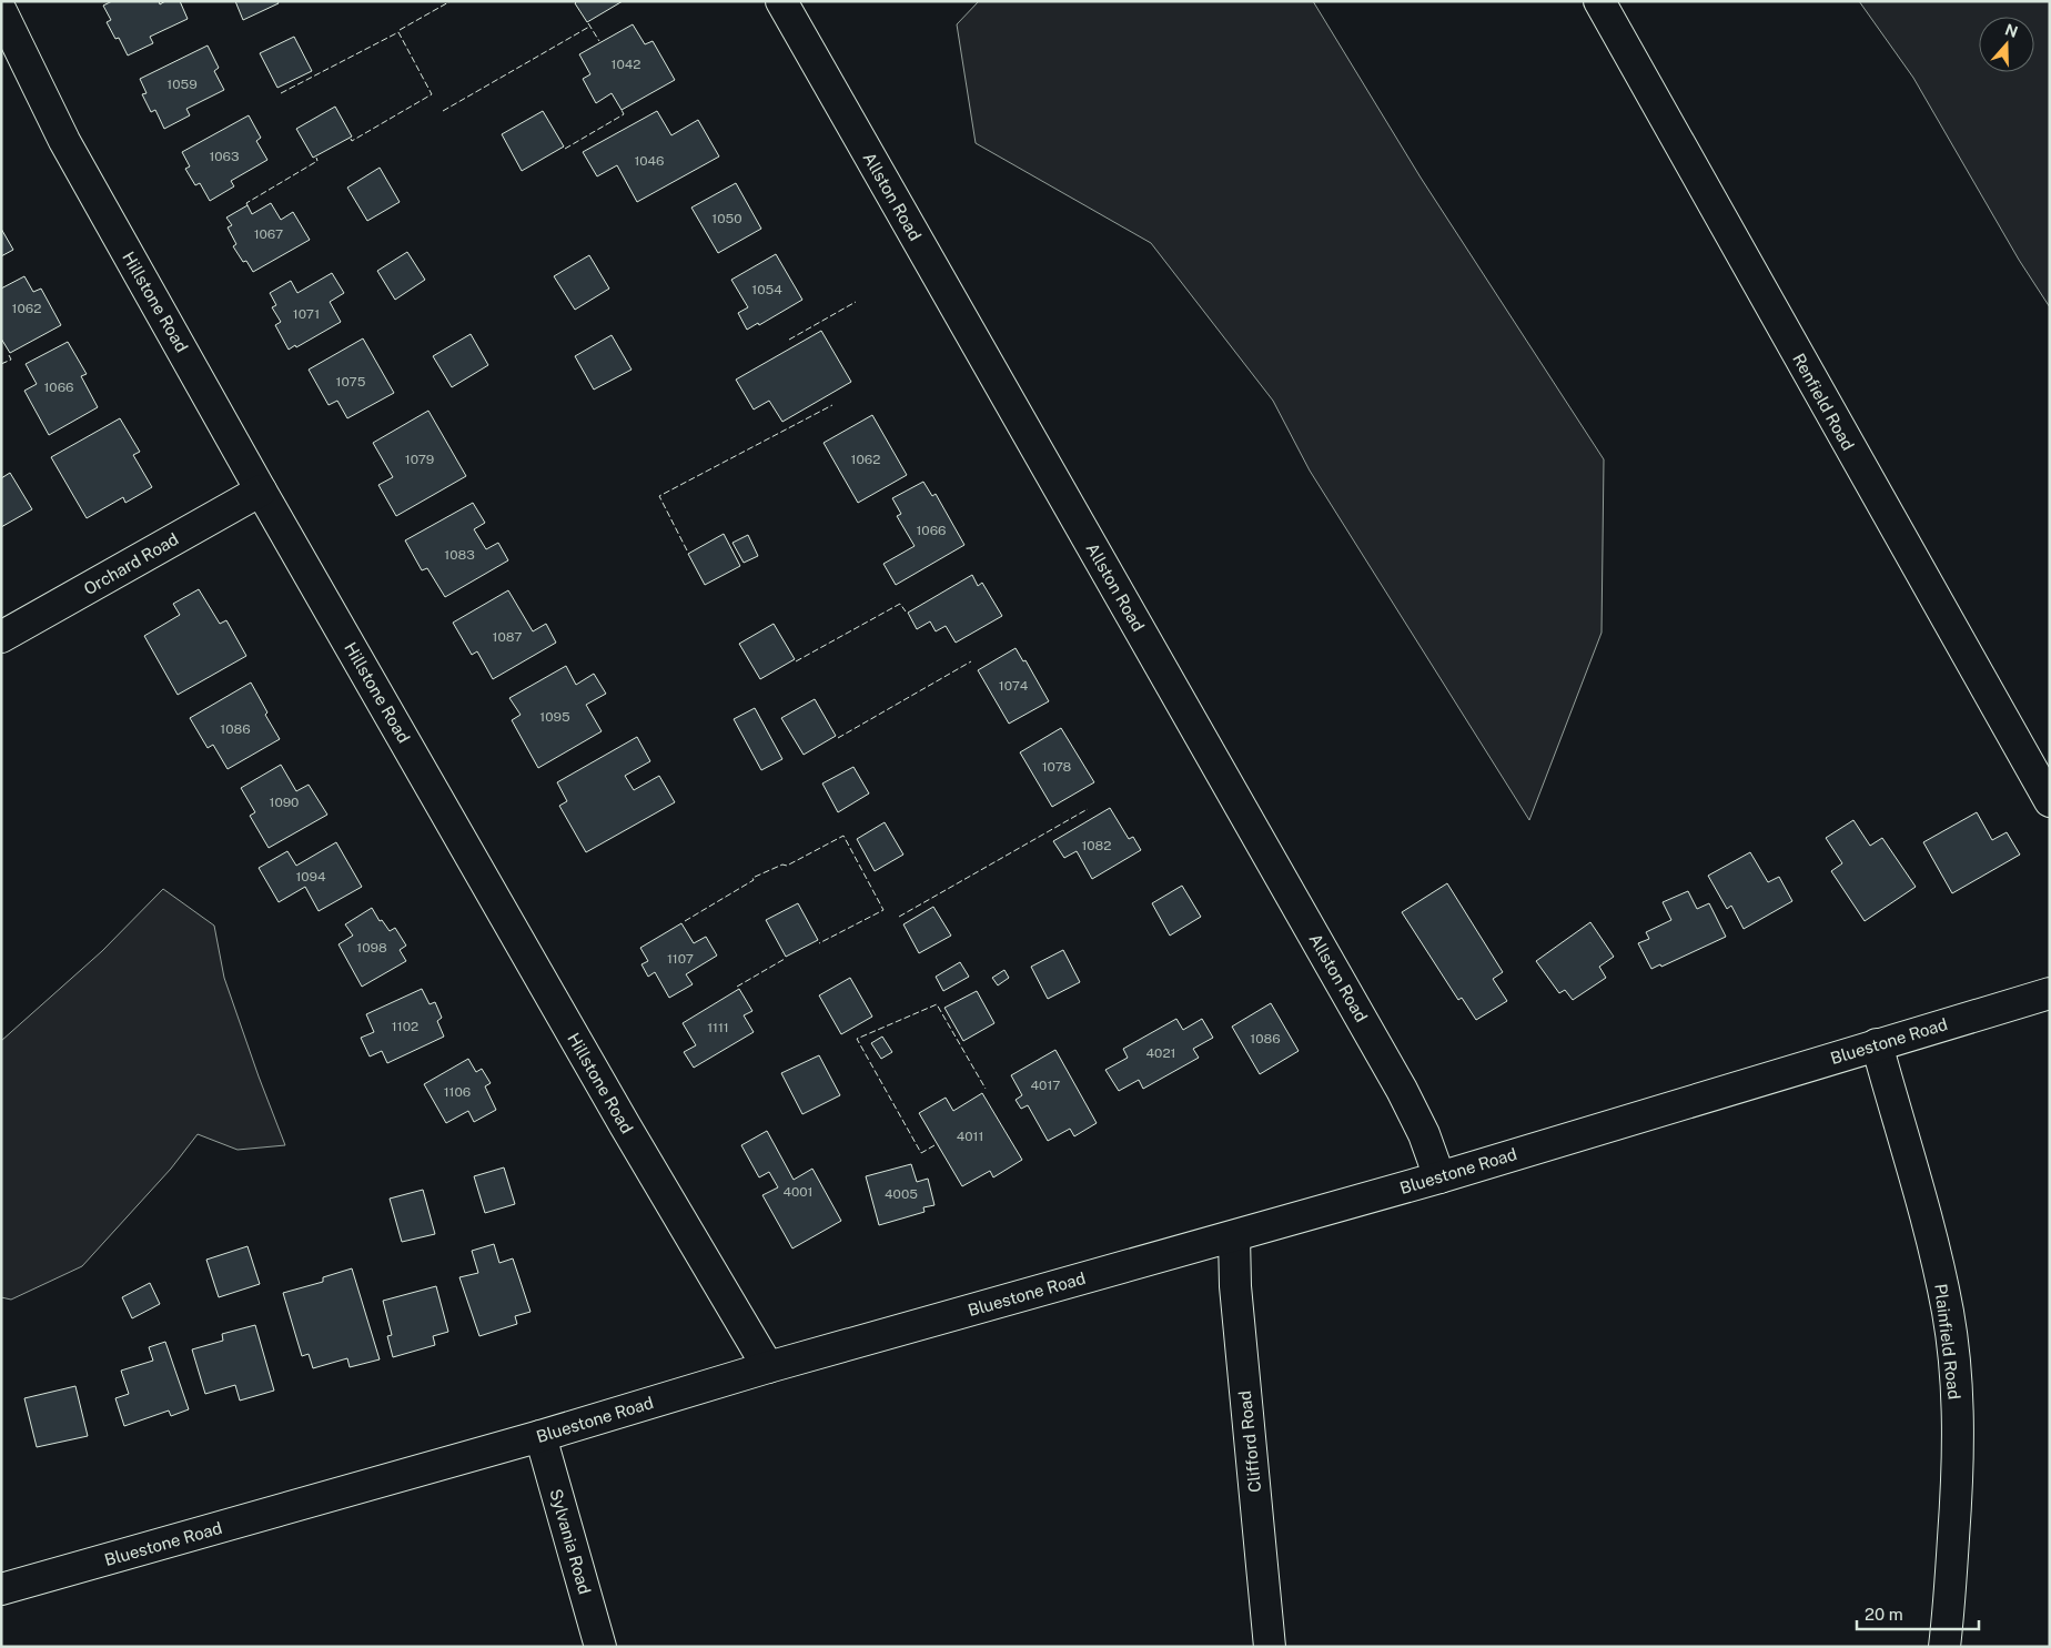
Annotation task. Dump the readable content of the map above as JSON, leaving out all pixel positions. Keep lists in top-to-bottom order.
{
  "streets": {
    "street": [
      "Allston Road",
      "Hillstone Road",
      "Renfield Road",
      "Orchard Road",
      "Bluestone Road",
      "Plainfield Road",
      "Clifford Road",
      "Sylvania Road"
    ]
  },
  "crossings": [
    ["Allston Road", "Bluestone Road"],
    ["Hillstone Road", "Orchard Road"],
    ["Hillstone Road", "Bluestone Road"],
    ["Bluestone Road", "Plainfield Road"],
    ["Bluestone Road", "Clifford Road"],
    ["Bluestone Road", "Sylvania Road"]
  ],
  "house_numbers": [
    "1042",
    "1059",
    "1063",
    "1046",
    "1050",
    "1067",
    "1054",
    "1062",
    "1071",
    "1075",
    "1066",
    "1079",
    "1062",
    "1066",
    "1083",
    "1087",
    "1074",
    "1095",
    "1086",
    "1078",
    "1090",
    "1082",
    "1094",
    "1098",
    "1107",
    "1102",
    "1111",
    "1086",
    "4021",
    "4017",
    "1106",
    "4011",
    "4001",
    "4005"
  ],
  "scale_bar": "20 m",
  "north": "top"
}
